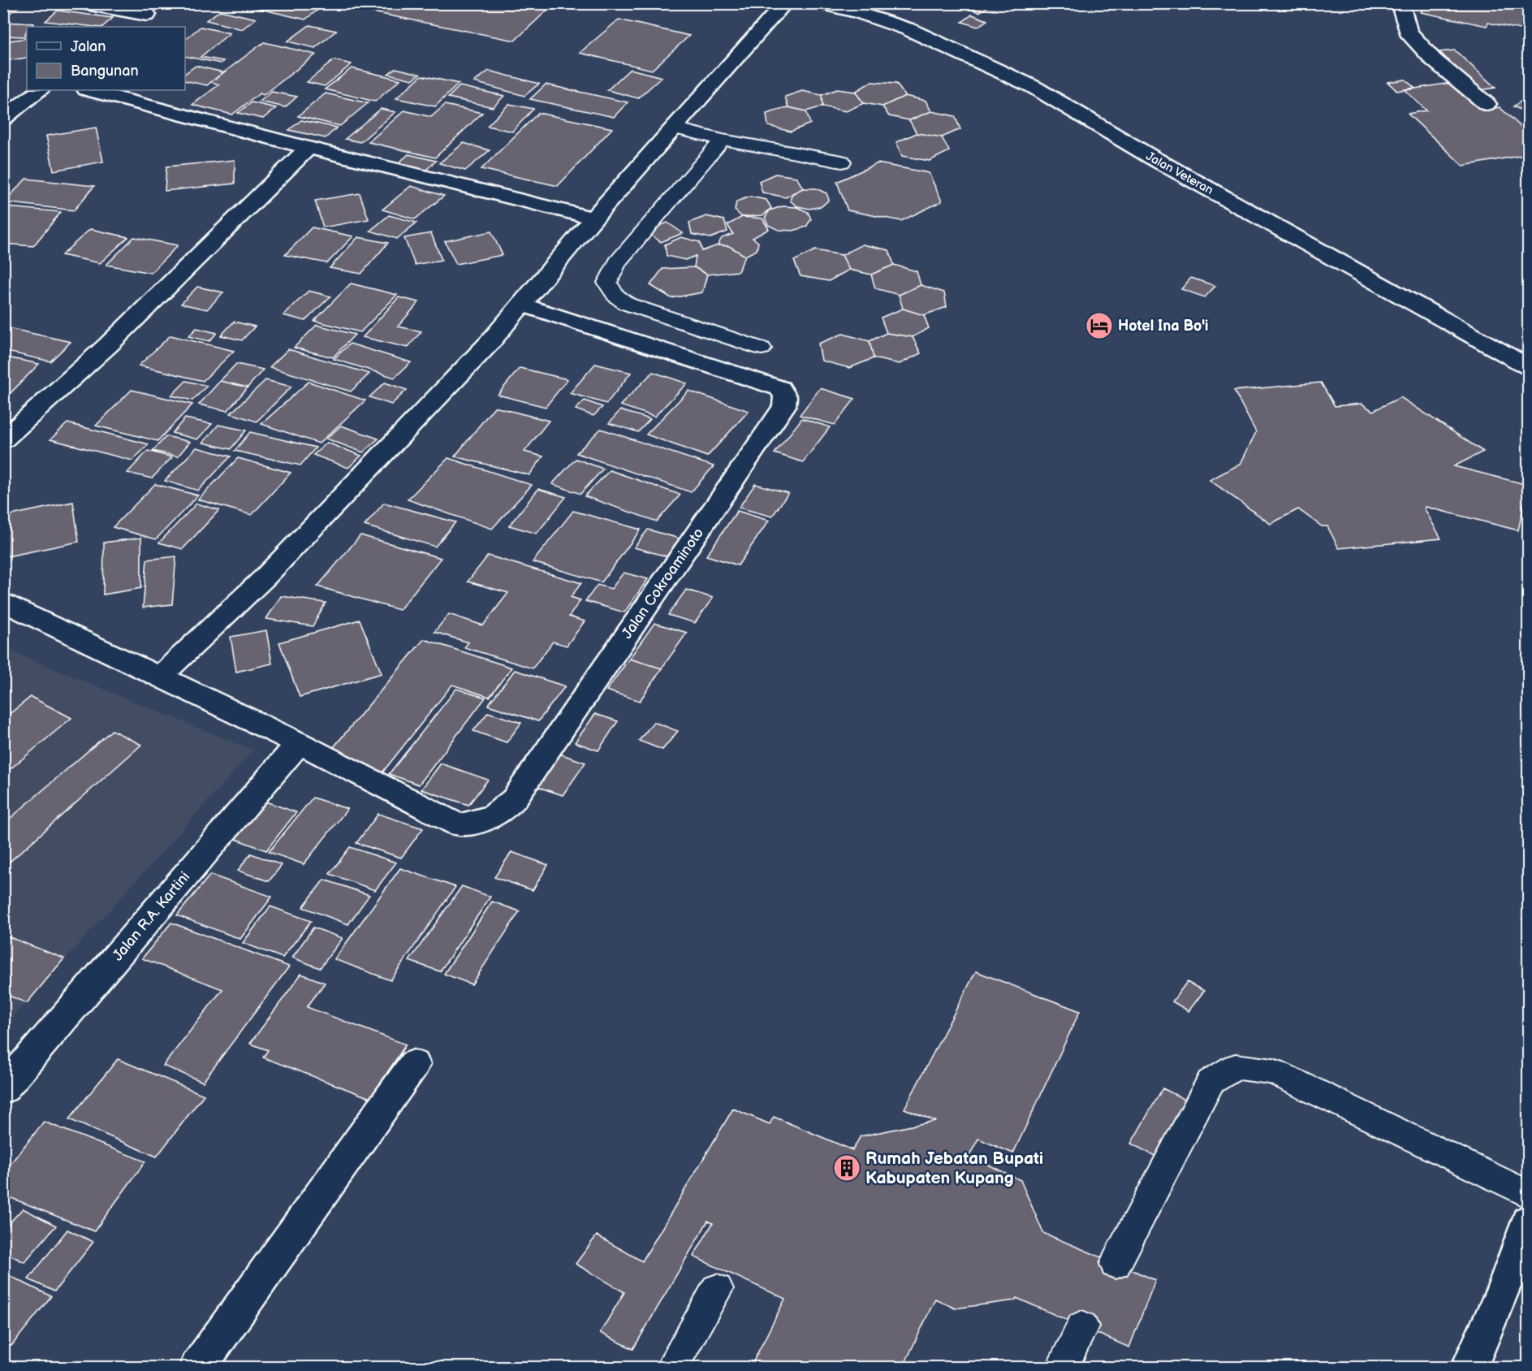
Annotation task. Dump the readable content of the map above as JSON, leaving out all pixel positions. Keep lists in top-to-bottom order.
{
  "streets": {
    "street": ["Jalan Veteran", "Jalan Cokroaminoto", "Jalan R.A. Kartini"]
  },
  "crossings": [
    ["Jalan Cokroaminoto", "Jalan R.A. Kartini"]
  ],
  "places": {
    "hotel": ["Hotel Ina Bo'i"],
    "building": ["Rumah Jebatan Bupati Kabupaten Kupang"]
  },
  "legend": ["Jalan", "Bangunan"]
}
